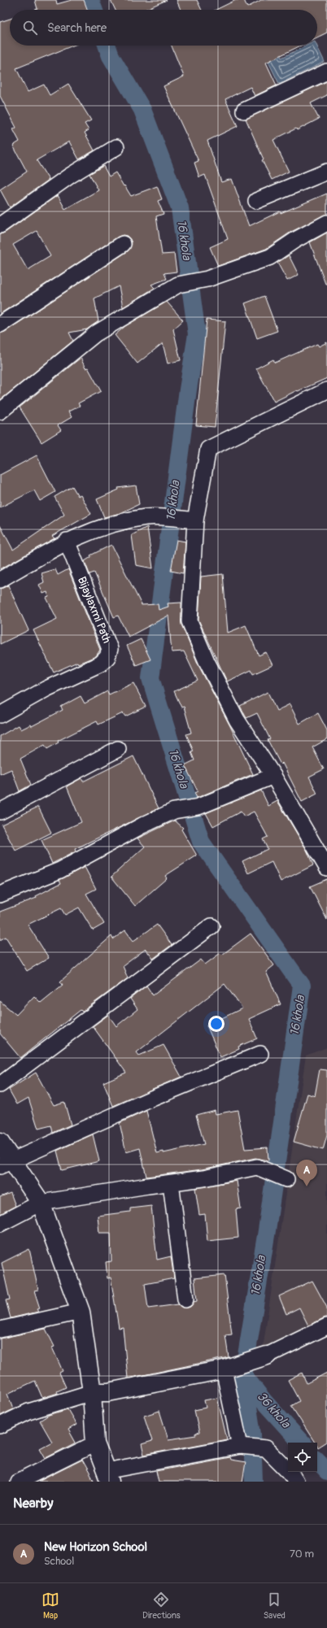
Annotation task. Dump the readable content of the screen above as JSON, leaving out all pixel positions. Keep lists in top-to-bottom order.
{
  "streets": {
    "street": ["Bijaylaxmi Path"]
  },
  "water": ["16 khola", "36 khola"],
  "page": {
    "search": "Search here",
    "pins": "A",
    "heading": "Nearby",
    "list": [
      {
        "mark": "A",
        "name": "New Horizon School",
        "note": "School",
        "value": "70 m"
      }
    ],
    "nav": ["Map", "Directions", "Saved"]
  }
}
